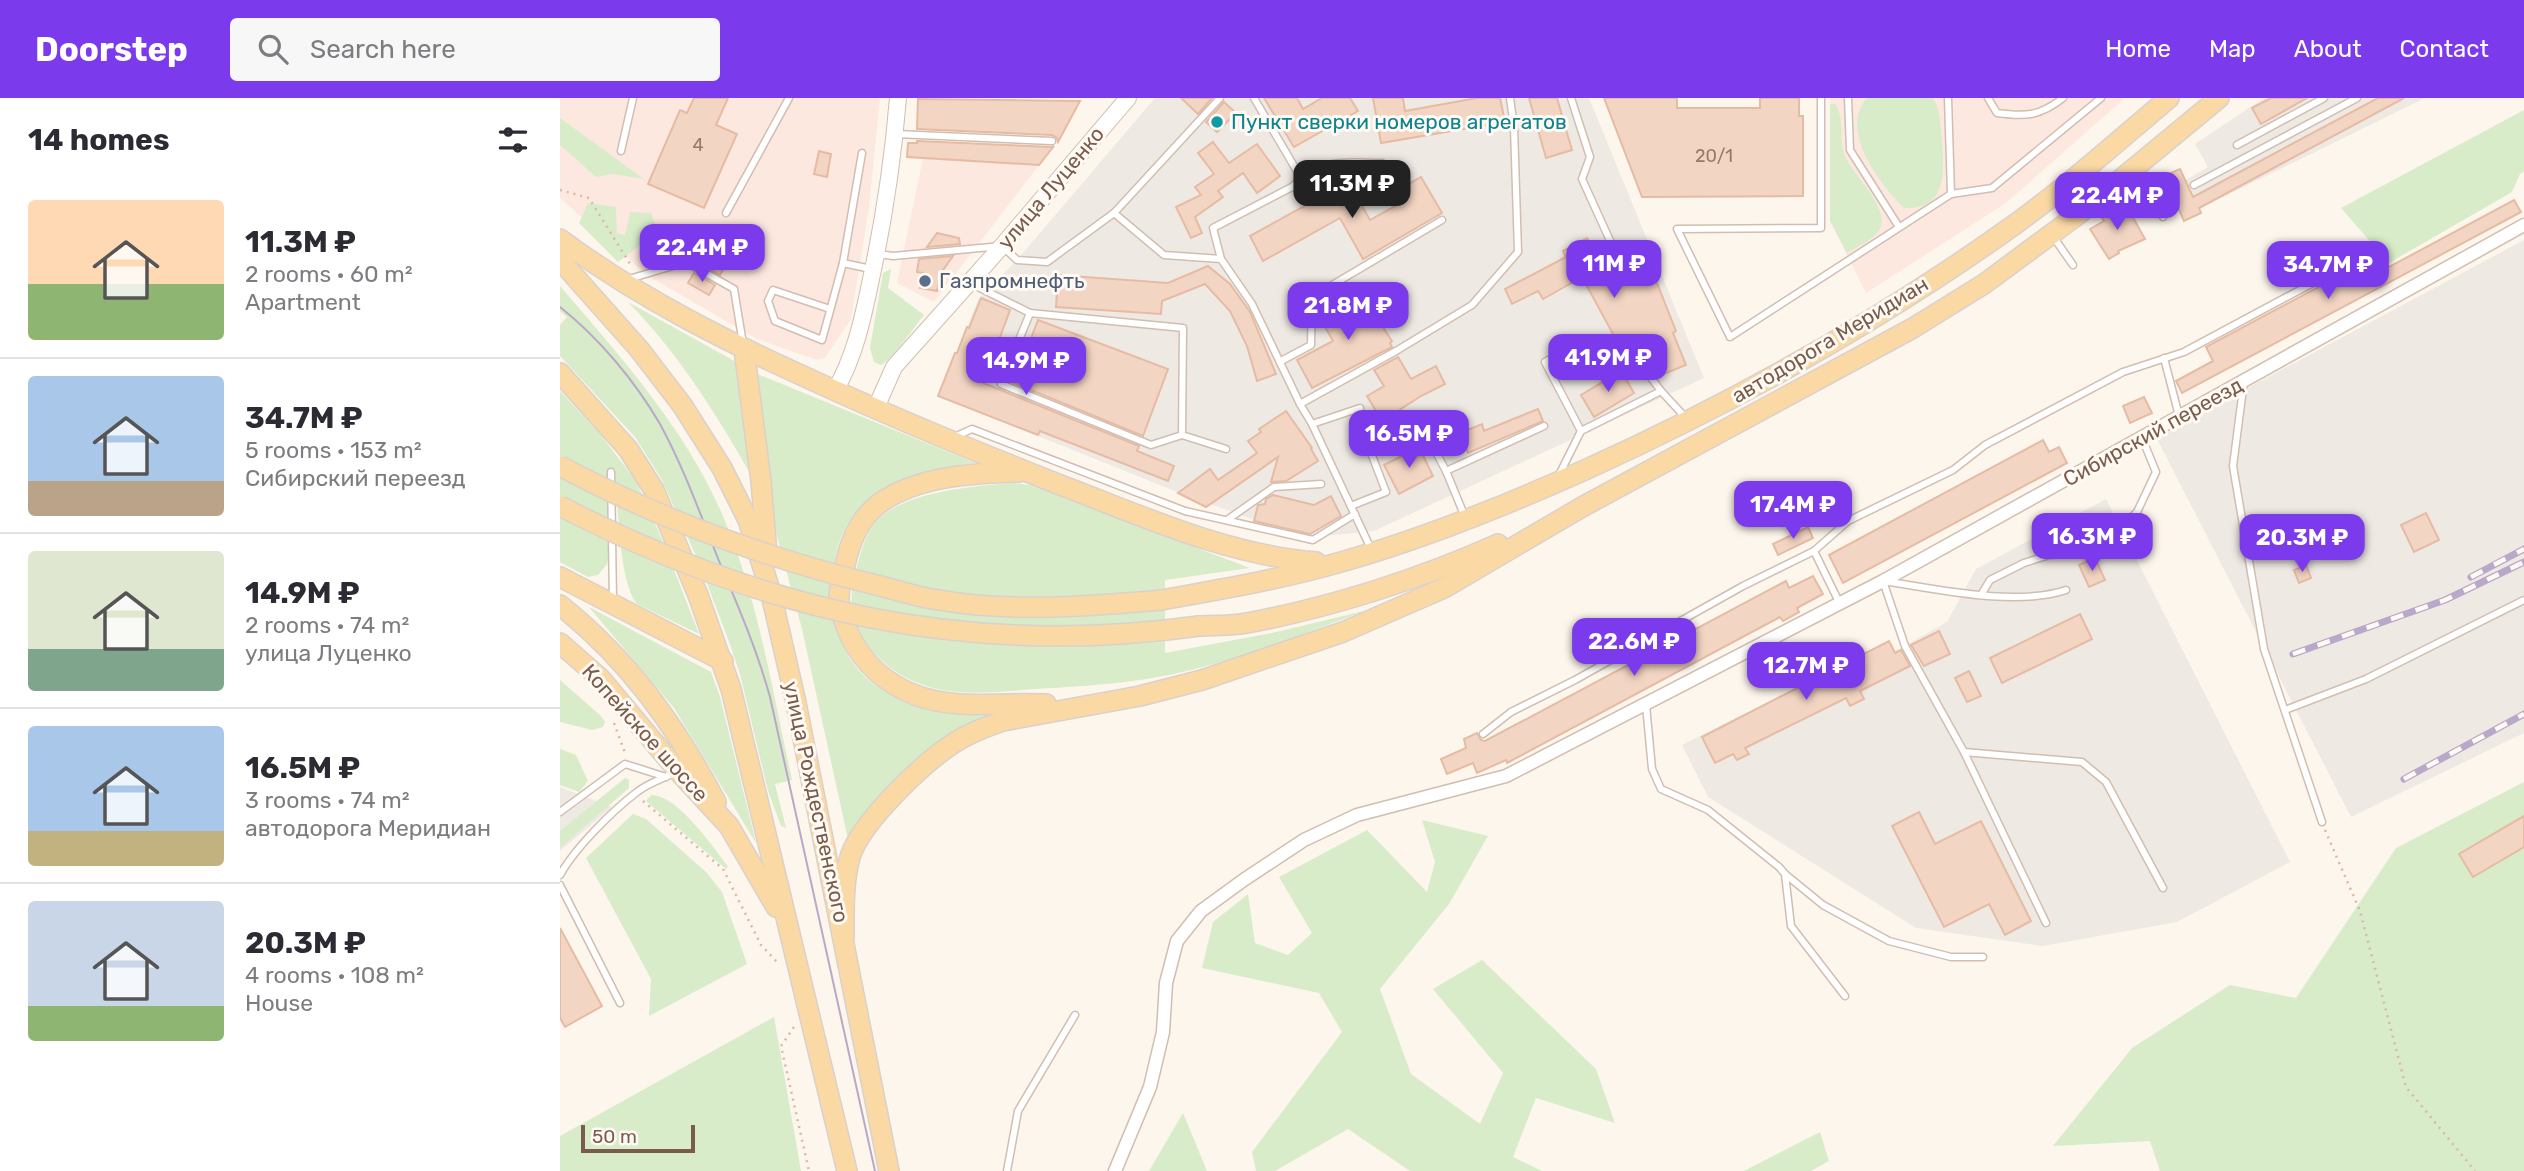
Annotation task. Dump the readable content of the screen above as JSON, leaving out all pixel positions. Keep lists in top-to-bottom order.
{
  "streets": {
    "main road": ["автодорога Меридиан", "Копейское шоссе", "улица Рождественского"],
    "street": ["улица Луценко", "Сибирский переезд"]
  },
  "places": ["Пункт сверки номеров агрегатов", "Газпромнефть"],
  "house_numbers": ["4", "20/1"],
  "scale_bar": "50 m",
  "page": {
    "header": "Doorstep",
    "search": "Search here",
    "nav": [
      "Home",
      "Map",
      "About",
      "Contact"
    ],
    "heading": "14 homes",
    "price": [
      "11.3M ₽",
      "22.4M ₽",
      "22.4M ₽",
      "11M ₽",
      "34.7M ₽",
      "21.8M ₽",
      "41.9M ₽",
      "14.9M ₽",
      "16.5M ₽",
      "17.4M ₽",
      "16.3M ₽",
      "20.3M ₽",
      "22.6M ₽",
      "12.7M ₽"
    ],
    "list": [
      {
        "name": "11.3M ₽",
        "note": "2 rooms · 60 m² · Apartment"
      },
      {
        "name": "34.7M ₽",
        "note": "5 rooms · 153 m² · Сибирский переезд"
      },
      {
        "name": "14.9M ₽",
        "note": "2 rooms · 74 m² · улица Луценко"
      },
      {
        "name": "16.5M ₽",
        "note": "3 rooms · 74 m² · автодорога Меридиан"
      },
      {
        "name": "20.3M ₽",
        "note": "4 rooms · 108 m² · House"
      }
    ],
    "scale": "50 m"
  }
}
